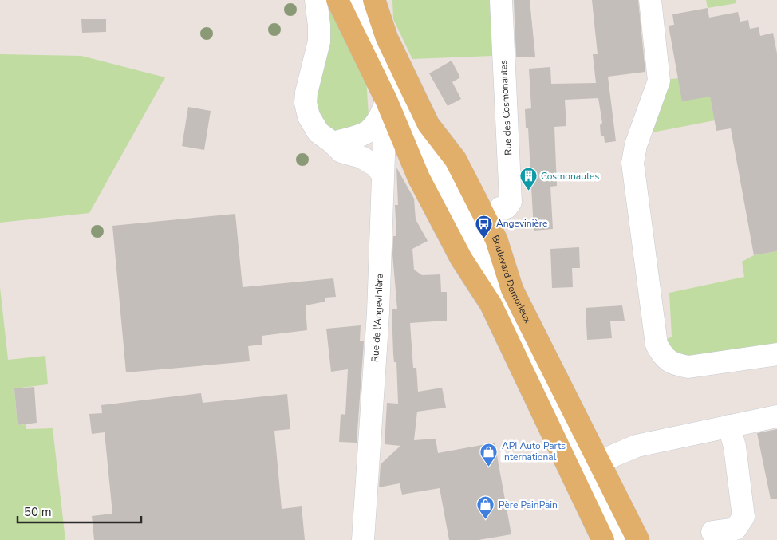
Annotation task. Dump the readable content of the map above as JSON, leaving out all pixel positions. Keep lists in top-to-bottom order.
{
  "streets": {
    "main road": ["Boulevard Demorieux"],
    "street": ["Rue des Cosmonautes", "Rue de l'Angevinière"]
  },
  "places": {
    "building": ["Cosmonautes"],
    "bus stop": ["Angevinière"],
    "shop": ["API Auto Parts International", "Père PainPain"]
  },
  "scale_bar": "50 m"
}
